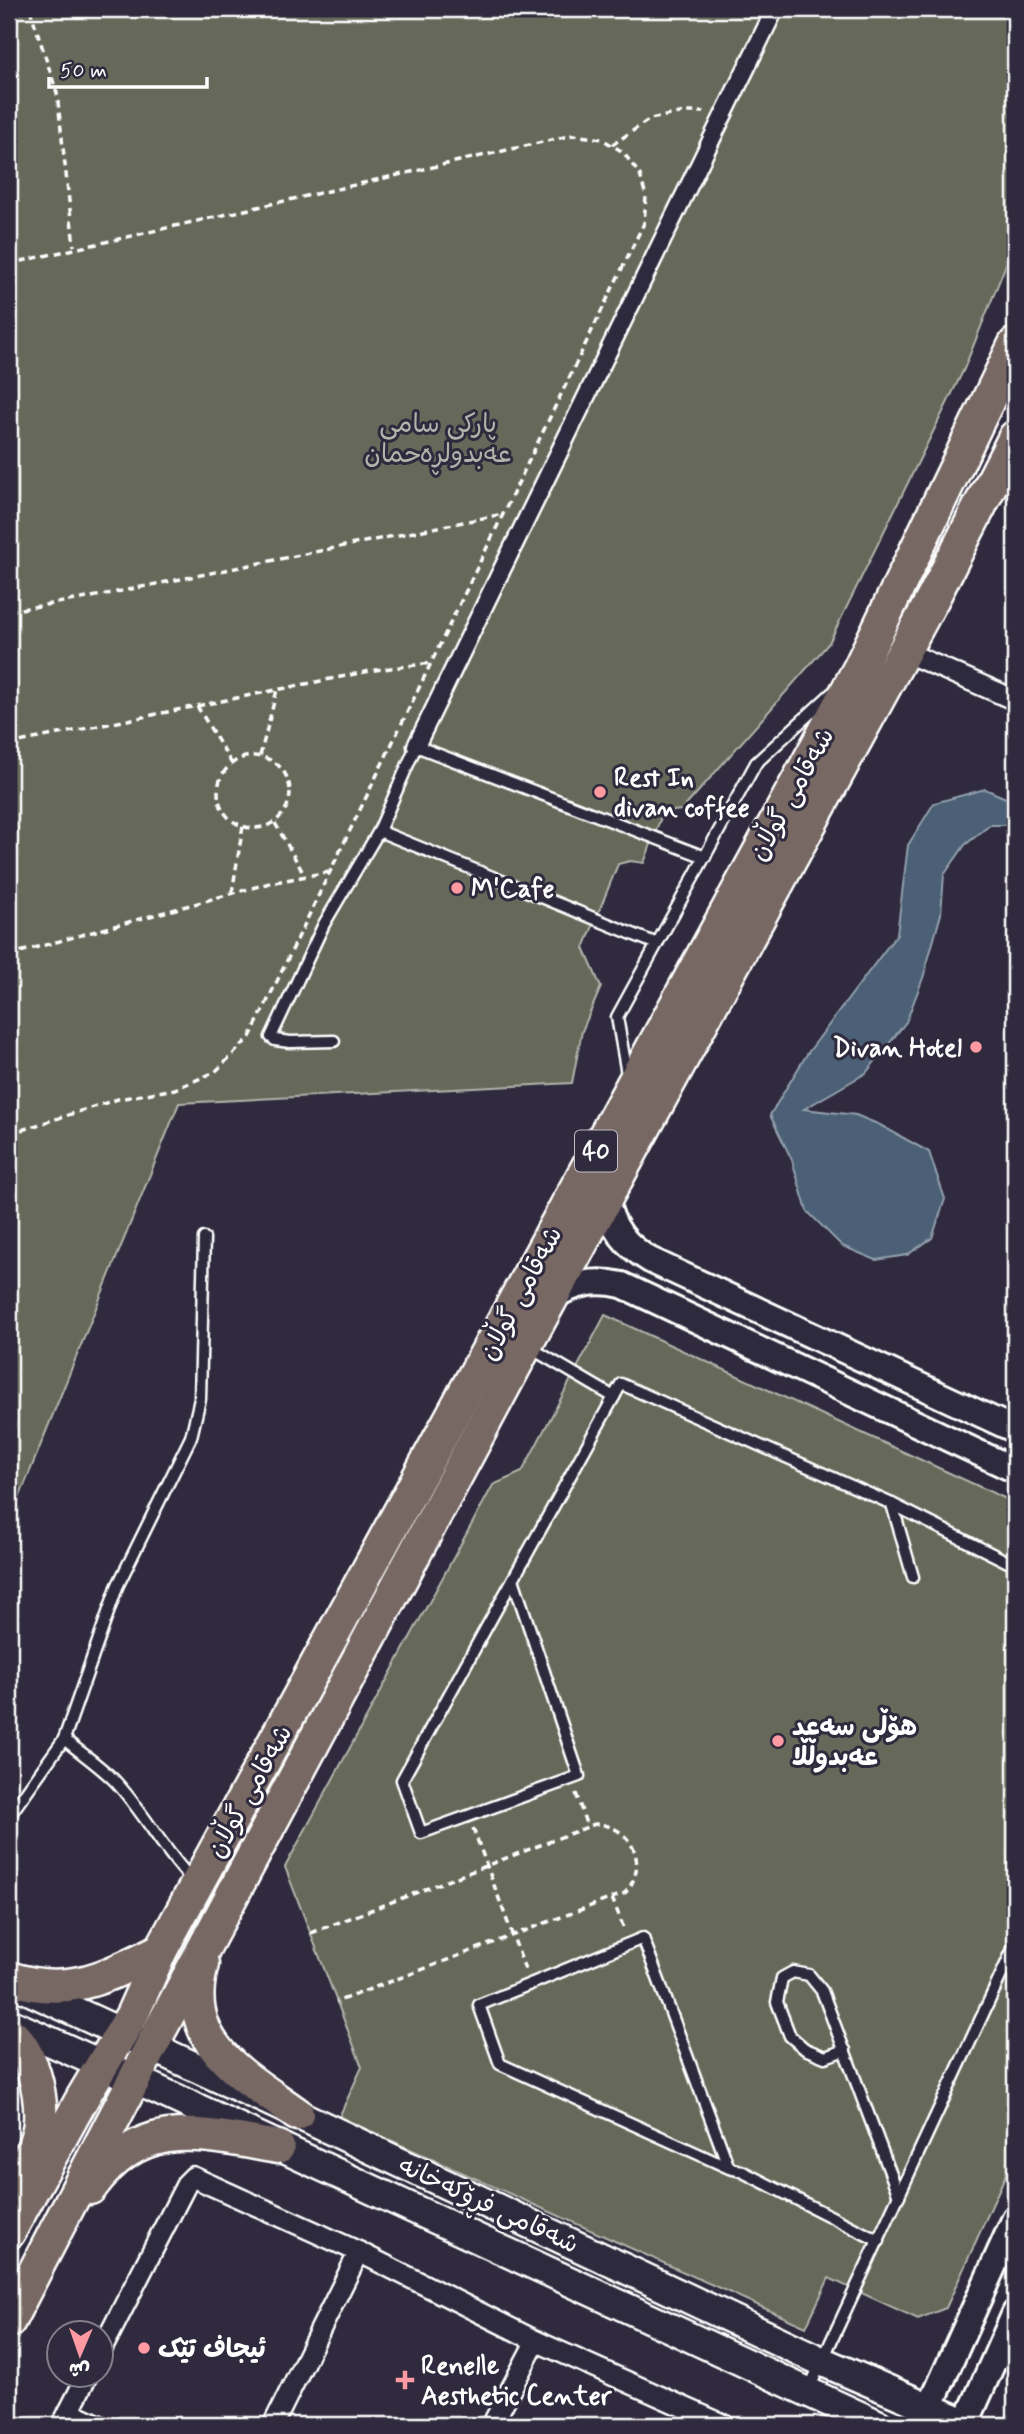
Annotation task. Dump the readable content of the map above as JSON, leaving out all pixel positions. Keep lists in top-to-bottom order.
{
  "streets": {
    "main road": ["شەقامی گوڵان", "40", "شەقامی فڕۆکەخانە"]
  },
  "crossings": [
    ["شەقامی گوڵان", "شەقامی فڕۆکەخانە"]
  ],
  "parks": ["پارکی سامی عەبدولڕەحمان"],
  "places": {
    "other": [
      "Rest In divan coffee",
      "M'Cafe",
      "Divan Hotel",
      "ھۆڵی سەعد عەبدوڵڵا",
      "ئیجاف تێک"
    ],
    "health": ["Renelle Aesthetic Center"]
  },
  "scale_bar": "50 m",
  "north": "bottom"
}
